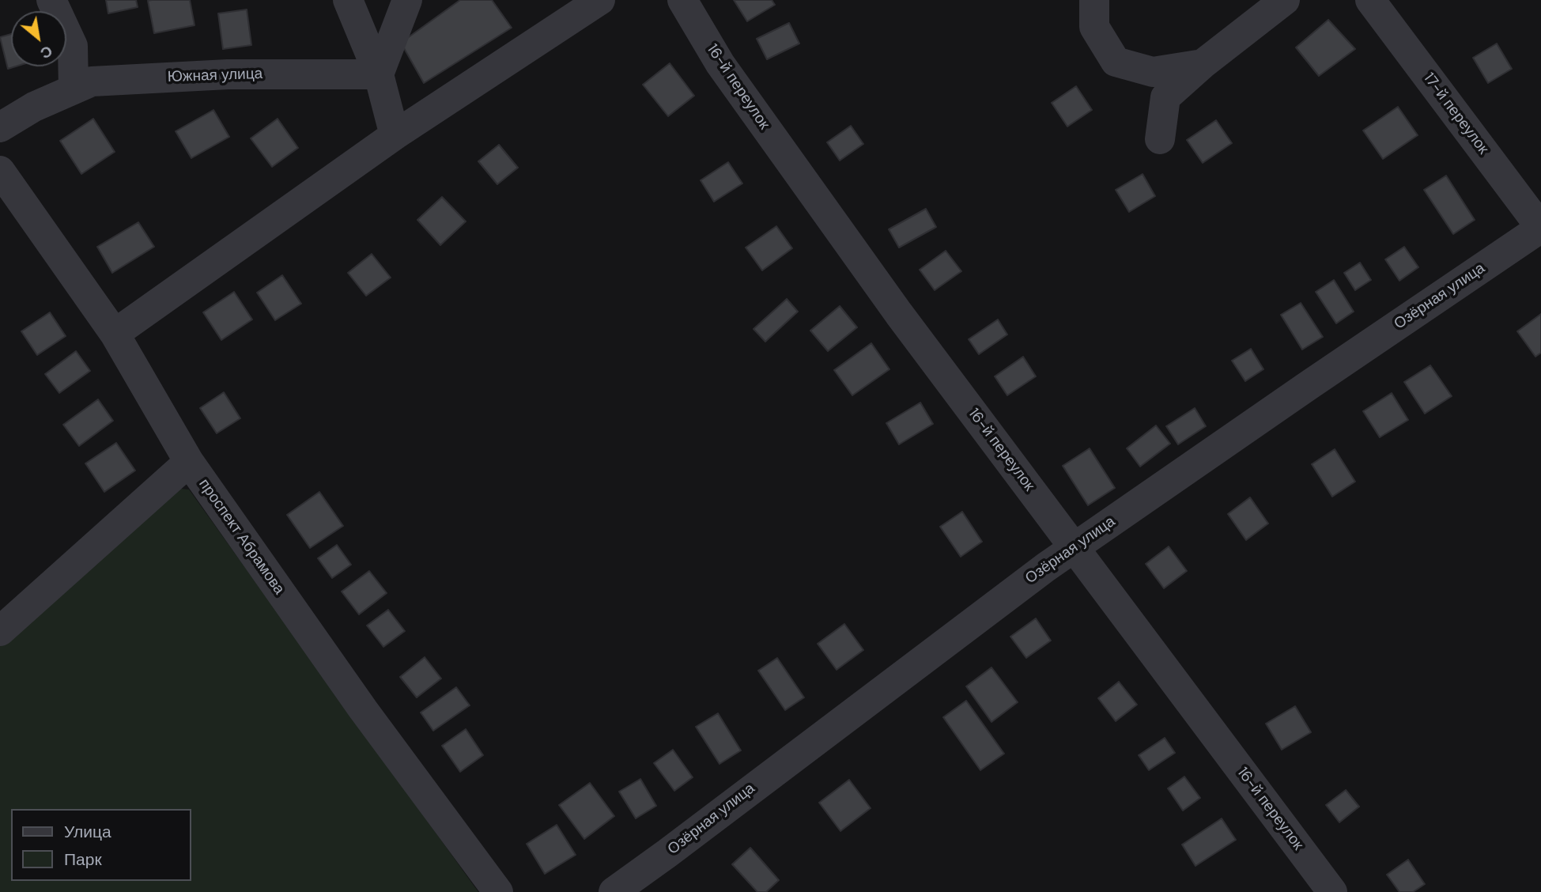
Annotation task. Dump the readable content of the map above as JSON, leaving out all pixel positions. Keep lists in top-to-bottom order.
{
  "streets": {
    "street": [
      "Южная улица",
      "16-й переулок",
      "17-й переулок",
      "Озёрная улица",
      "проспект Абрамова"
    ]
  },
  "crossings": [
    ["16-й переулок", "Озёрная улица"],
    ["17-й переулок", "Озёрная улица"]
  ],
  "legend": ["Улица", "Парк"],
  "north": "bottom right"
}
